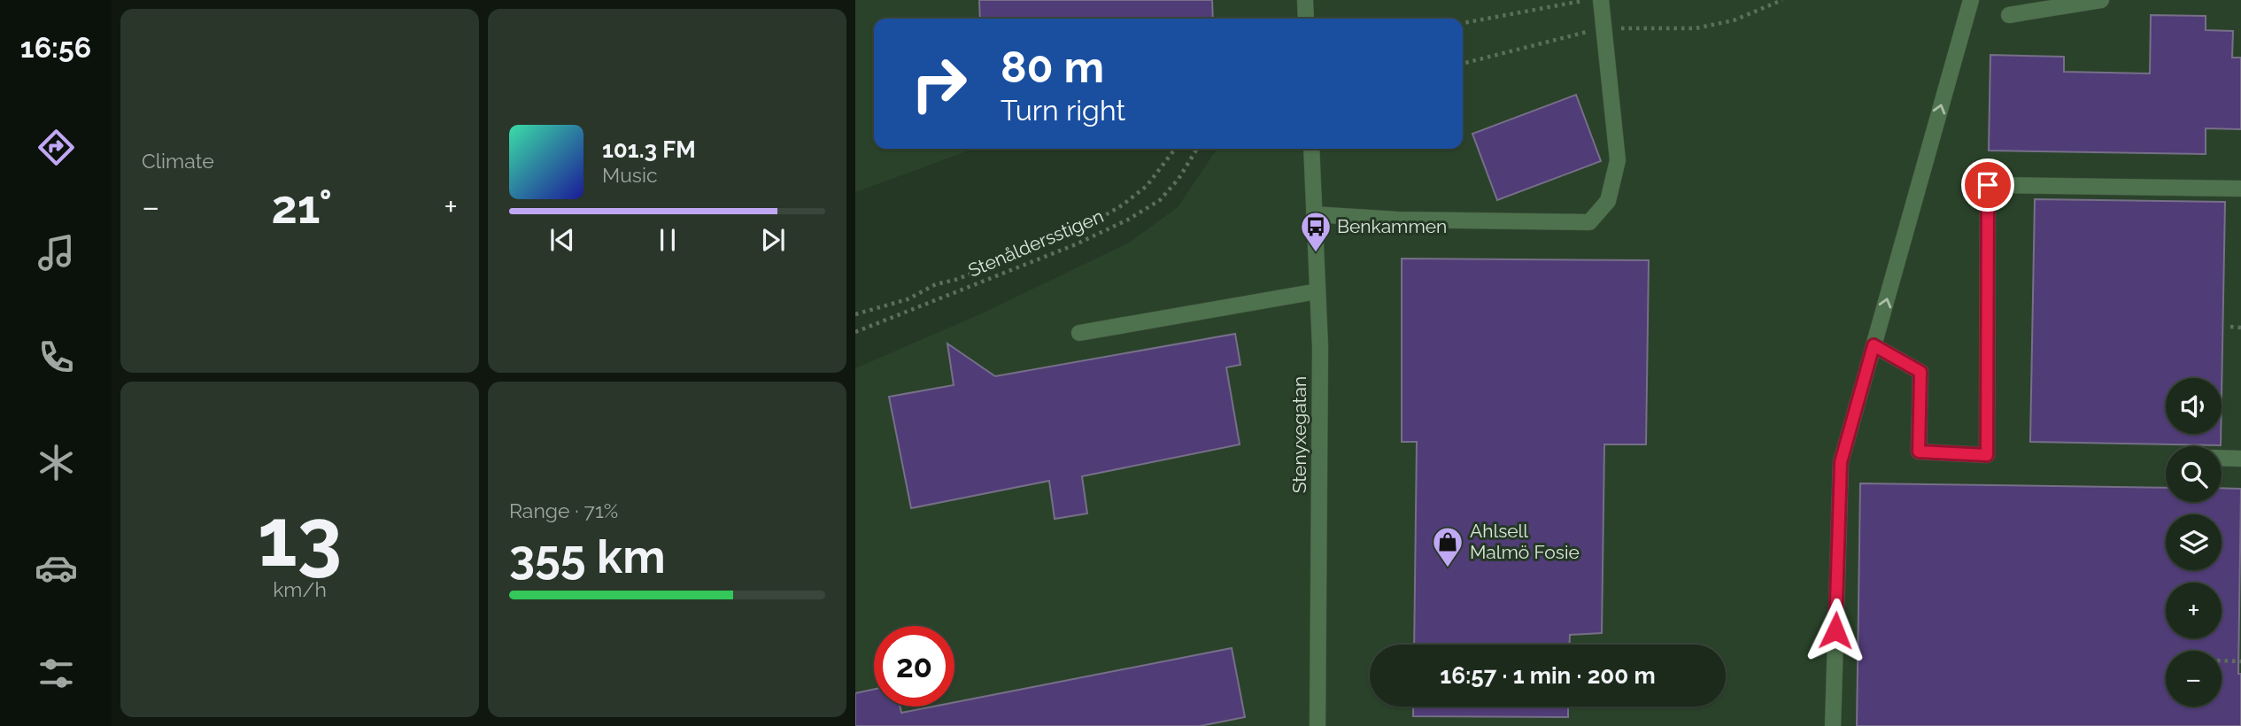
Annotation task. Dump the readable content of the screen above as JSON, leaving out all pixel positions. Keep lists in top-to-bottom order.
{
  "streets": {
    "street": ["Stenyxegatan"],
    "path": ["Stenåldersstigen"]
  },
  "places": {
    "bus stop": ["Benkammen"],
    "shop": ["Ahlsell Malmö Fosie"]
  },
  "page": {
    "tabs": "16:56",
    "tile": [
      "Climate",
      ["13", "km/h"],
      ["Range · 71%", "355 km"]
    ],
    "turn": ["80 m", "Turn right"],
    "song": ["101.3 FM", "Music"],
    "heat": ["−", "21°", "+"],
    "map_buttons": ["+", "−"],
    "limit": "20",
    "trip": "16:57 · 1 min · 200 m"
  }
}
